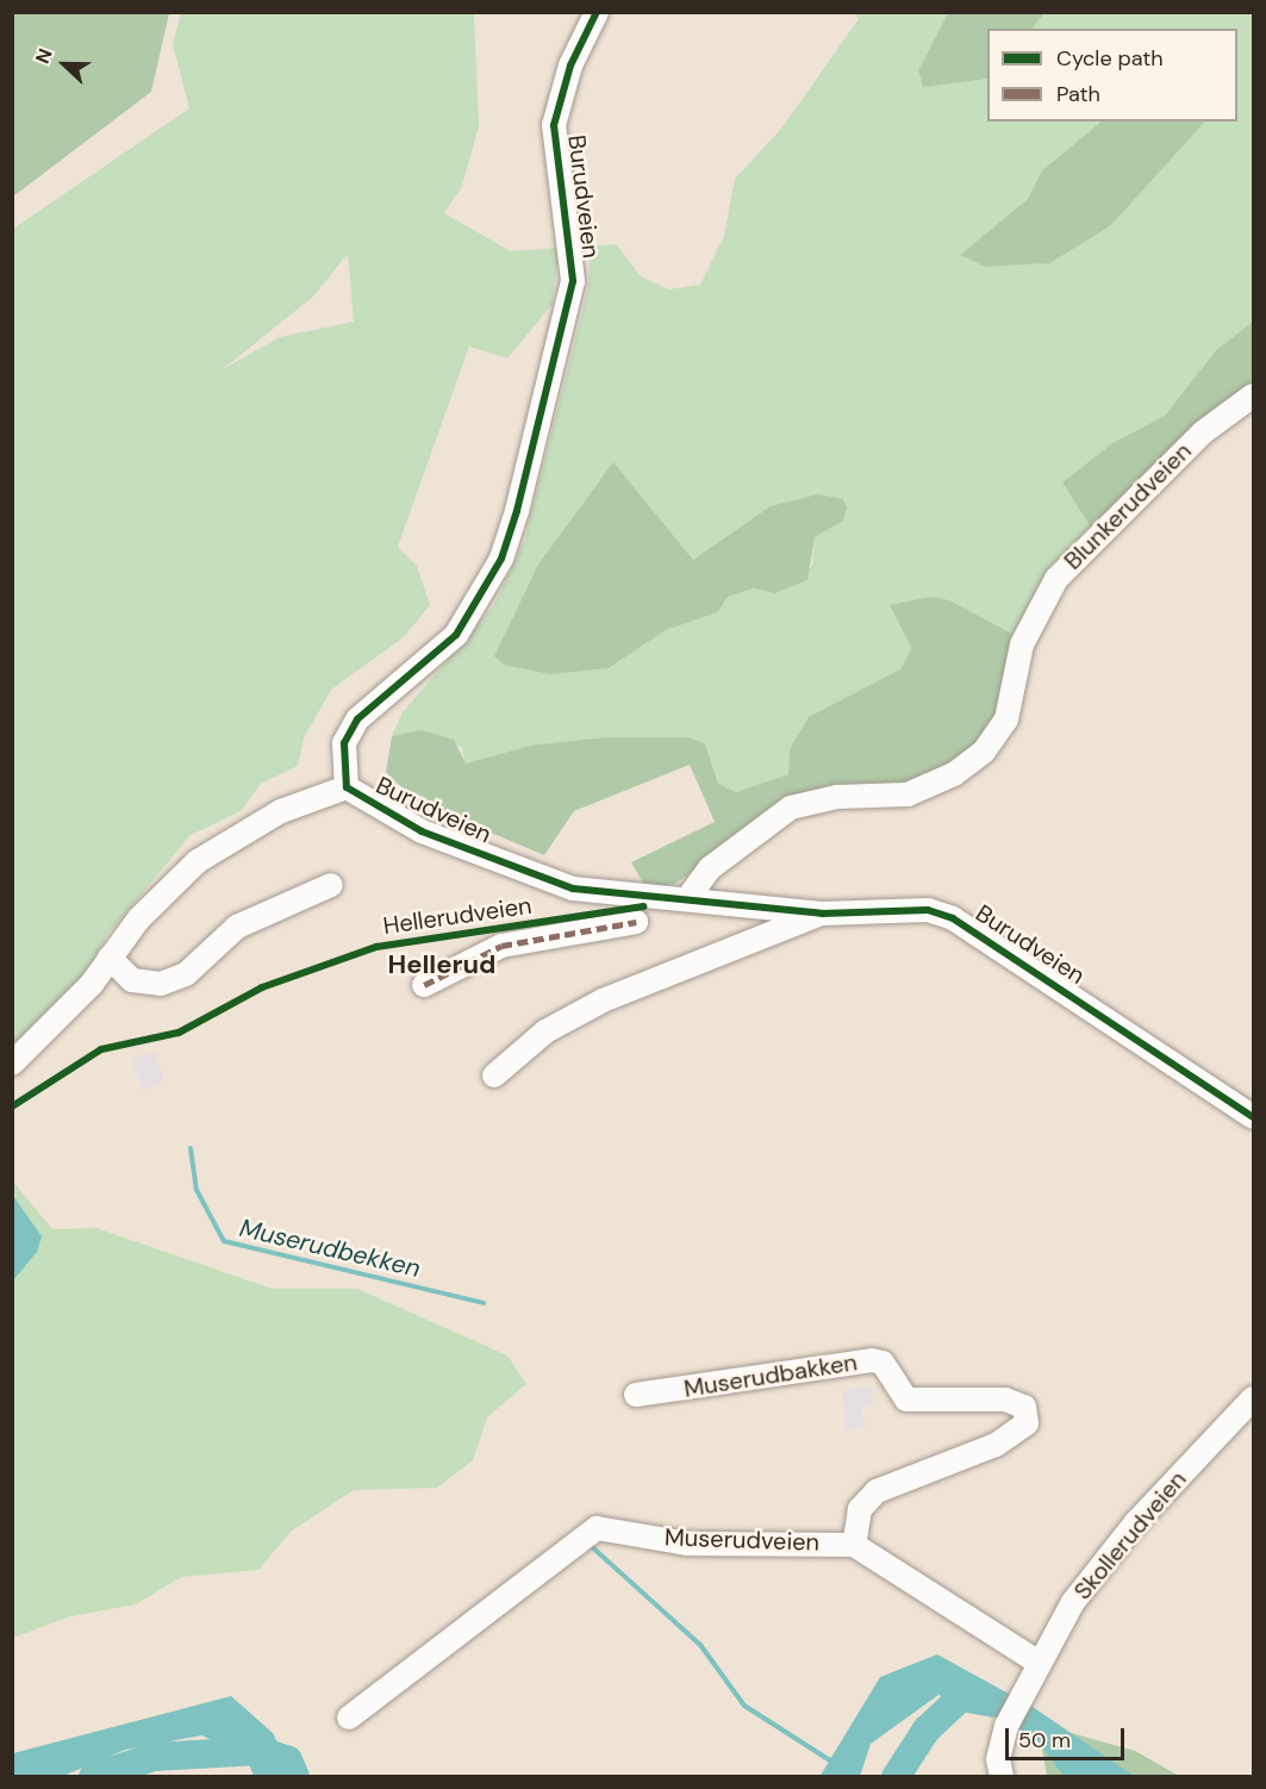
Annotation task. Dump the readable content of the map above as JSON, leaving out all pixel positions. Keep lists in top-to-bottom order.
{
  "streets": {
    "street": [
      "Burudveien",
      "Blunkerudveien",
      "Muserudbakken",
      "Skollerudveien",
      "Muserudveien"
    ],
    "cycle path": ["Hellerudveien"]
  },
  "crossings": [
    ["Burudveien", "Blunkerudveien"],
    ["Muserudbakken", "Muserudveien"]
  ],
  "districts": ["Hellerud"],
  "water": ["Muserudbekken"],
  "legend": ["Cycle path", "Path"],
  "scale_bar": "50 m",
  "north": "left"
}
